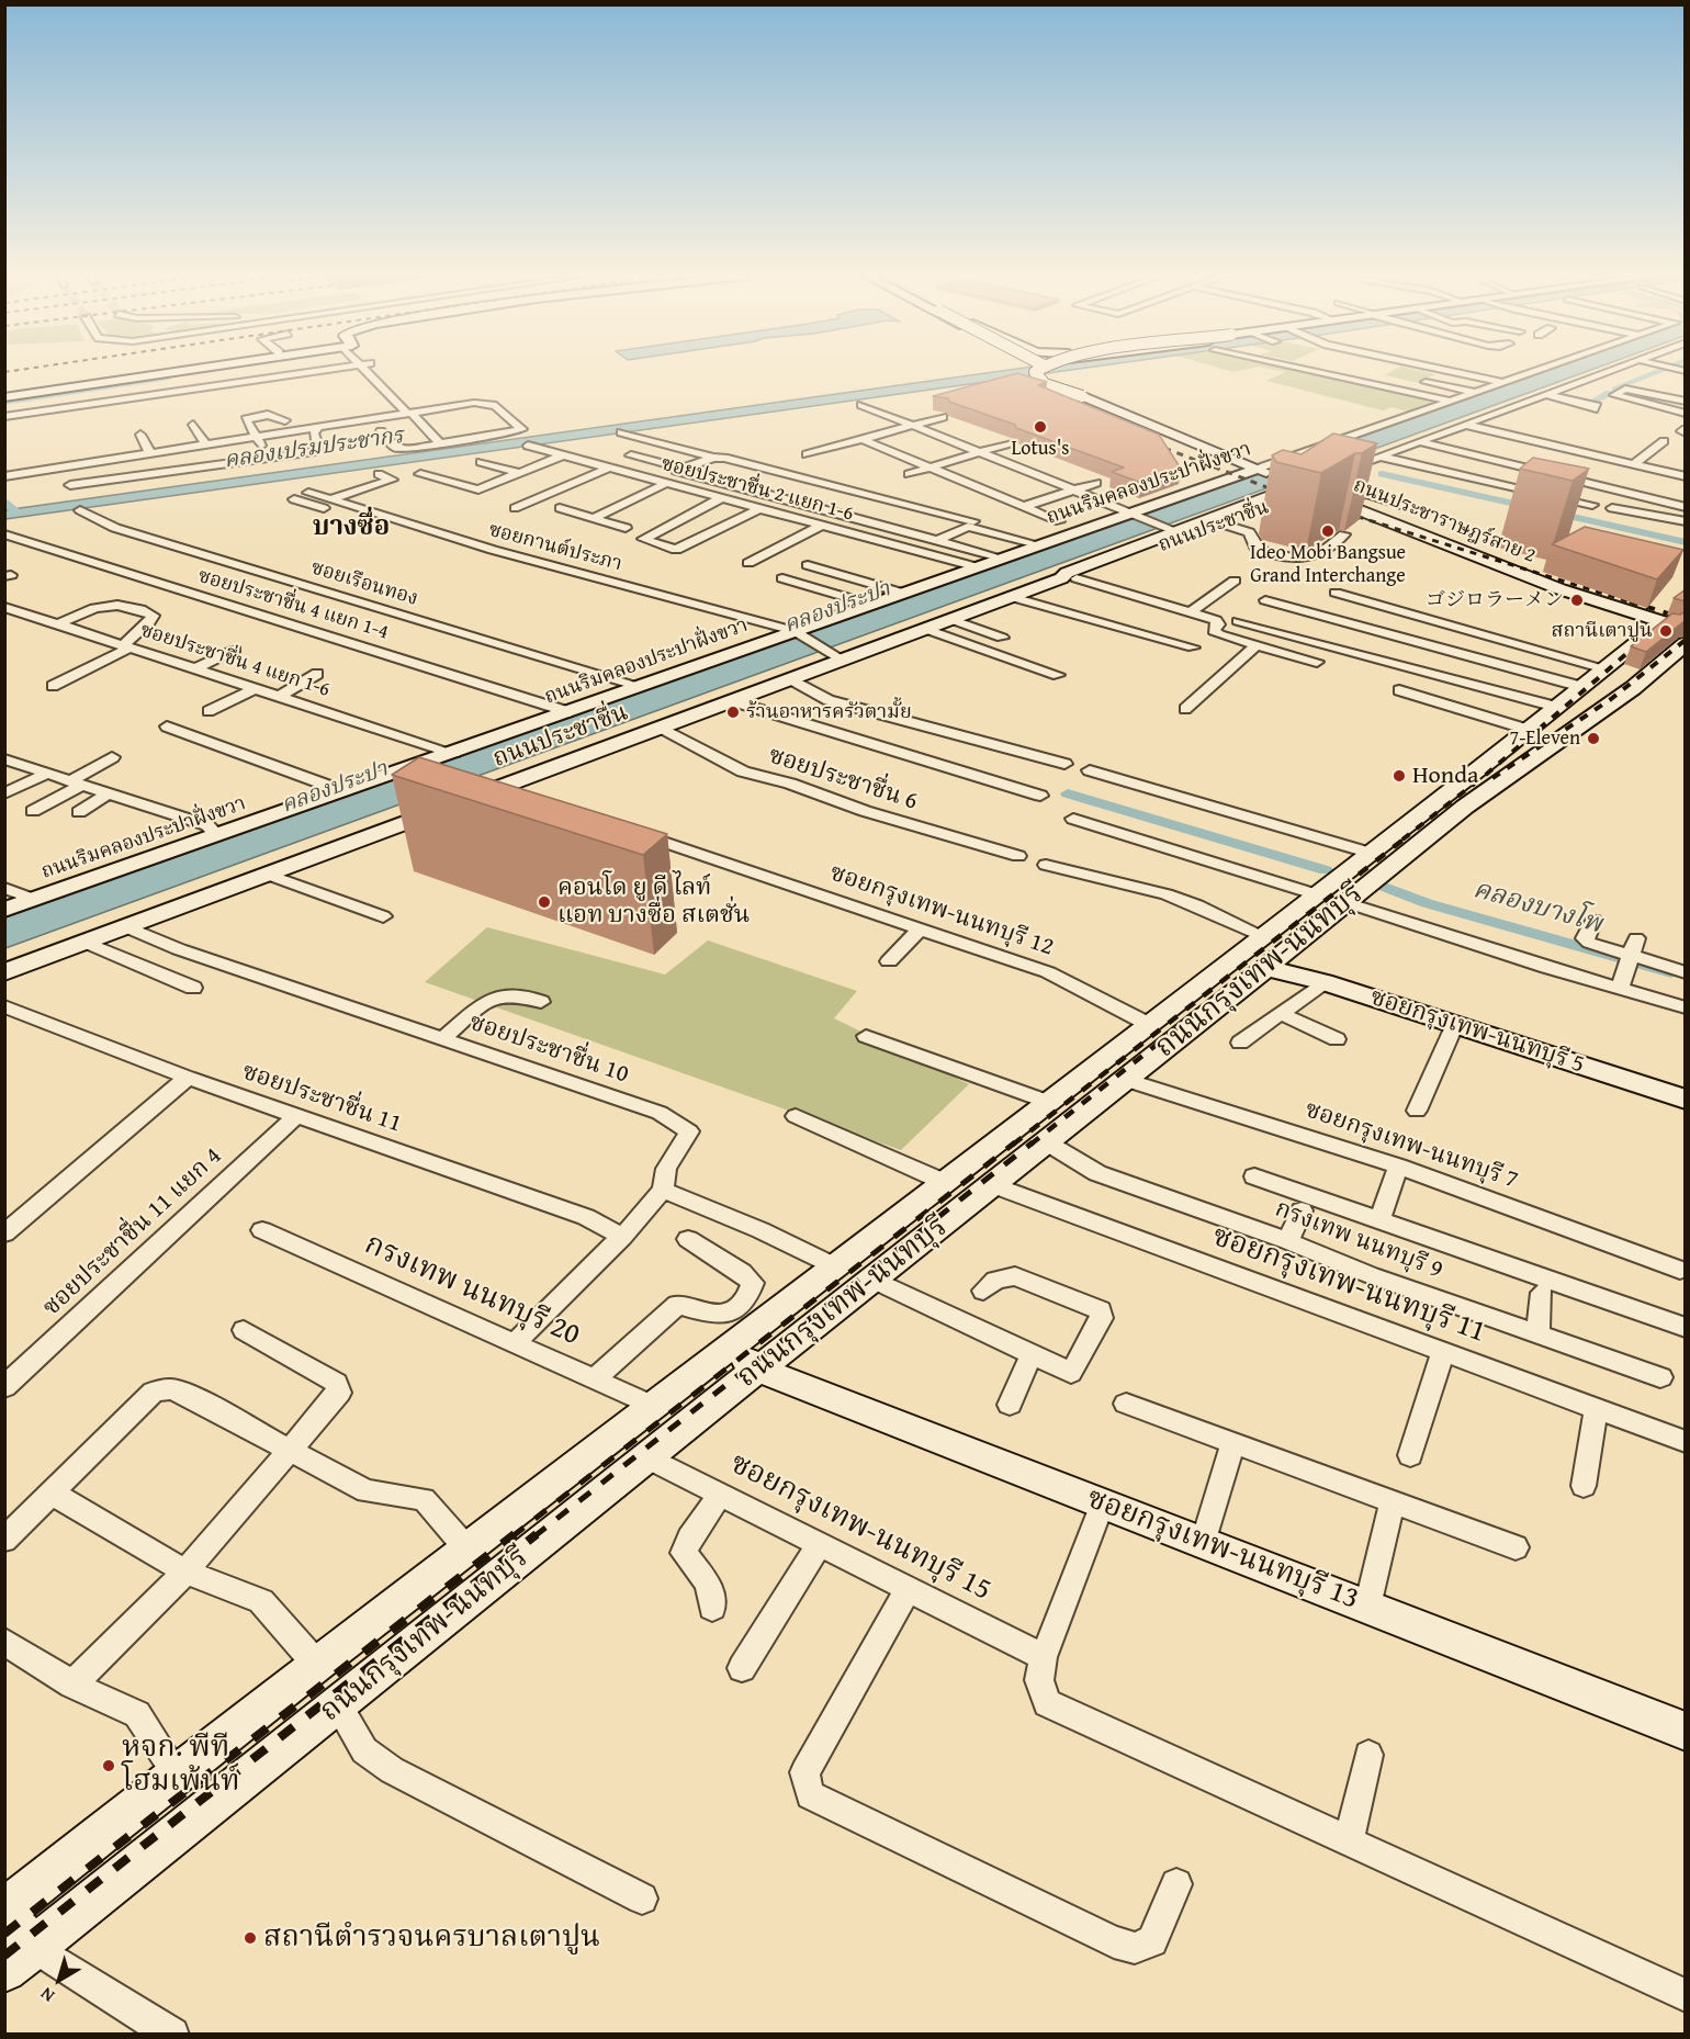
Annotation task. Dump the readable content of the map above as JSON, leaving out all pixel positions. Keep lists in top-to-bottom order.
{
  "streets": {
    "main road": [
      "ถนนริมคลองประปาฝั่งขวา",
      "ถนนประชาราษฎร์สาย 2",
      "ถนนประชาชื่น",
      "ถนนกรุงเทพ-นนทบุรี",
      "ซอยกรุงเทพ-นนทบุรี 5",
      "ซอยกรุงเทพ-นนทบุรี 13"
    ],
    "street": [
      "ซอยประชาชื่น 2 แยก 1-6",
      "ซอยกานต์ประภา",
      "ซอยเรือนทอง",
      "ซอยประชาชื่น 4 แยก 1-4",
      "ซอยประชาชื่น 4 แยก 1-6",
      "ซอยประชาชื่น 6",
      "ซอยกรุงเทพ-นนทบุรี 12",
      "ซอยประชาชื่น 10",
      "ซอยประชาชื่น 11",
      "ซอยกรุงเทพ-นนทบุรี 7",
      "ซอยประชาชื่น 11 แยก 4",
      "กรงเทพ นนทบุรี 9",
      "ซอยกรุงเทพ-นนทบุรี 11",
      "กรงเทพ นนทบุรี 20",
      "ซอยกรุงเทพ-นนทบุรี 15"
    ]
  },
  "crossings": [
    ["ถนนริมคลองประปาฝั่งขวา", "ซอยประชาชื่น 2 แยก 1-6"],
    ["ถนนริมคลองประปาฝั่งขวา", "ถนนประชาราษฎร์สาย 2"],
    ["ถนนริมคลองประปาฝั่งขวา", "ซอยกานต์ประภา"],
    ["ถนนริมคลองประปาฝั่งขวา", "ซอยเรือนทอง"],
    ["ถนนริมคลองประปาฝั่งขวา", "ซอยประชาชื่น 4 แยก 1-4"],
    ["ถนนริมคลองประปาฝั่งขวา", "ซอยประชาชื่น 4 แยก 1-6"],
    ["ถนนประชาราษฎร์สาย 2", "ถนนประชาชื่น"],
    ["ถนนประชาราษฎร์สาย 2", "ถนนกรุงเทพ-นนทบุรี"],
    ["ถนนประชาชื่น", "ซอยกานต์ประภา"],
    ["ถนนประชาชื่น", "ซอยประชาชื่น 6"],
    ["ถนนประชาชื่น", "ซอยประชาชื่น 10"],
    ["ซอยกรุงเทพ-นนทบุรี 12", "ถนนกรุงเทพ-นนทบุรี"],
    ["ถนนกรุงเทพ-นนทบุรี", "ซอยกรุงเทพ-นนทบุรี 5"],
    ["ถนนกรุงเทพ-นนทบุรี", "ซอยกรุงเทพ-นนทบุรี 7"],
    ["ถนนกรุงเทพ-นนทบุรี", "กรงเทพ นนทบุรี 9"],
    ["ถนนกรุงเทพ-นนทบุรี", "ซอยกรุงเทพ-นนทบุรี 11"],
    ["ถนนกรุงเทพ-นนทบุรี", "กรงเทพ นนทบุรี 20"],
    ["ถนนกรุงเทพ-นนทบุรี", "ซอยกรุงเทพ-นนทบุรี 15"],
    ["ถนนกรุงเทพ-นนทบุรี", "ซอยกรุงเทพ-นนทบุรี 13"],
    ["ซอยประชาชื่น 10", "ซอยประชาชื่น 11"],
    ["ซอยประชาชื่น 10", "กรงเทพ นนทบุรี 20"],
    ["ซอยประชาชื่น 11", "ซอยประชาชื่น 11 แยก 4"]
  ],
  "districts": ["บางซื่อ"],
  "water": ["คลองเปรมประชากร", "คลองประปา", "คลองบางโพ"],
  "places": [
    "Lotus's",
    "Ideo Mobi Bangsue Grand Interchange",
    "ゴジロラーメン",
    "สถานีเตาปูน",
    "ร้านอาหารครัวตามั้ย",
    "7-Eleven",
    "Honda",
    "คอนโด ยู ดี ไลท์ แอท บางซื่อ สเตชั่น",
    "หจก. พีที โฮมเพ้นท์",
    "สถานีตำรวจนครบาลเตาปูน"
  ],
  "north": "bottom left"
}
